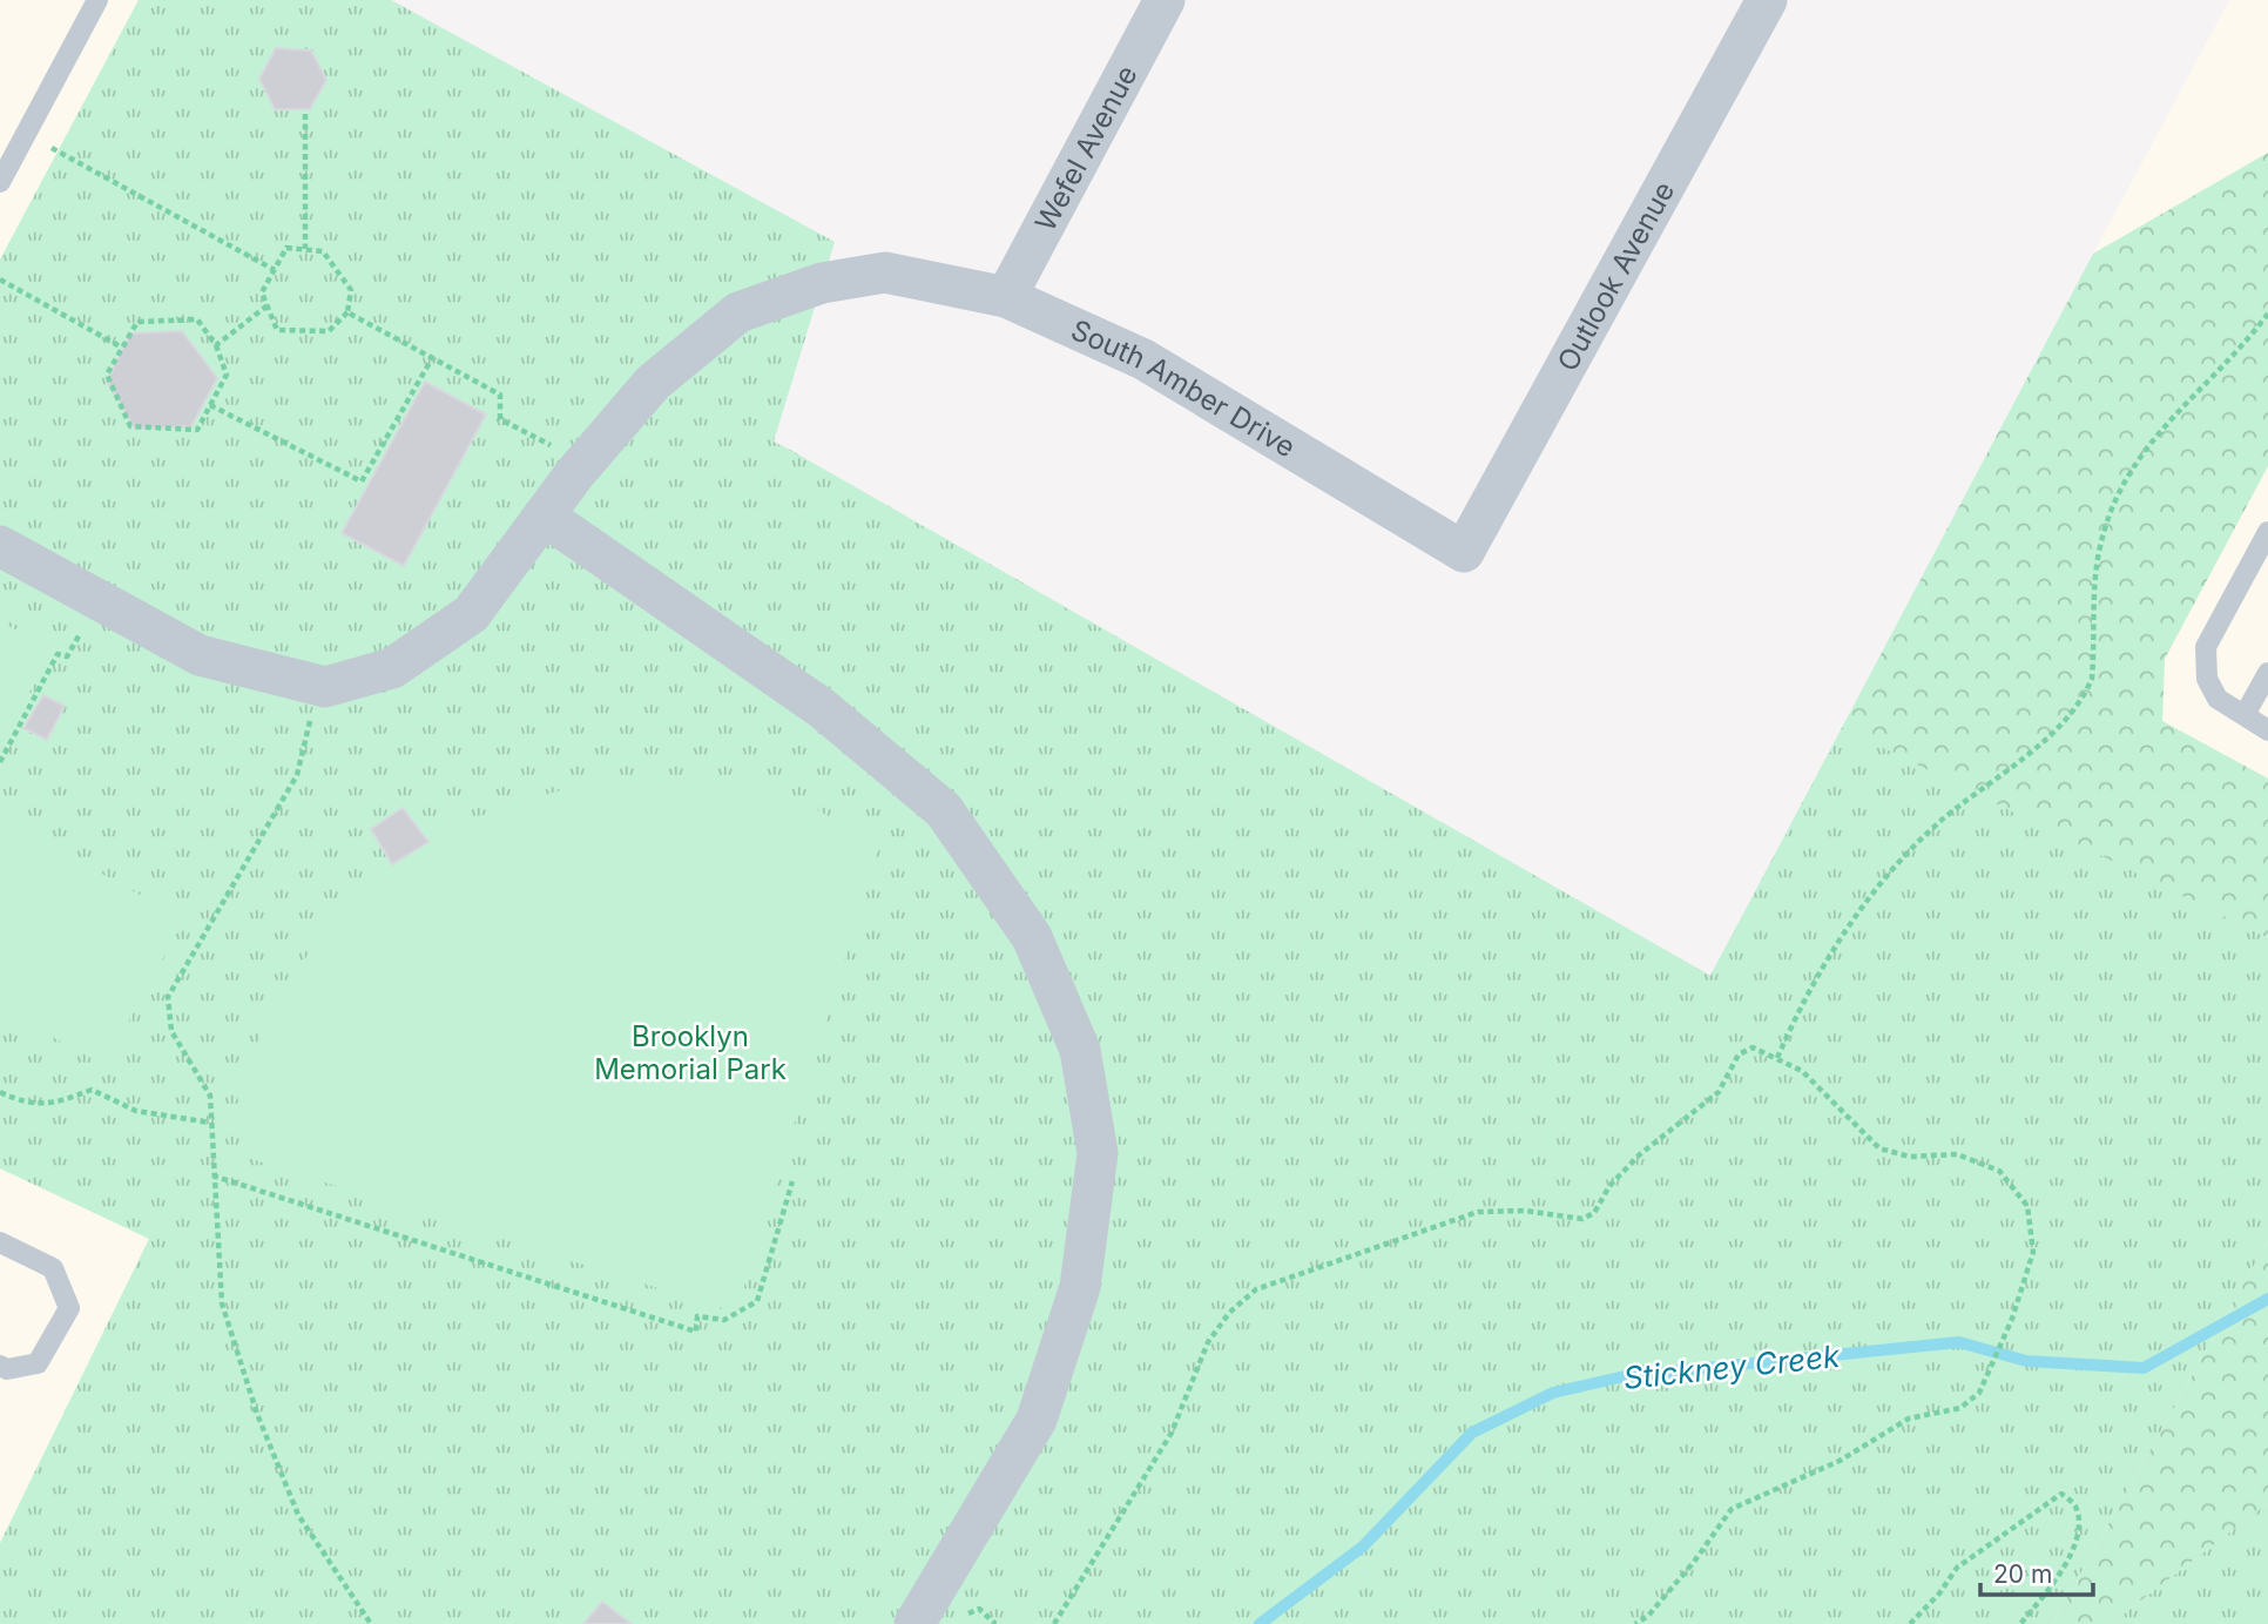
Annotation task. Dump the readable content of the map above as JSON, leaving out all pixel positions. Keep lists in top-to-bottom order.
{
  "streets": {
    "street": ["Wefel Avenue", "Outlook Avenue", "South Amber Drive"]
  },
  "crossings": [
    ["Wefel Avenue", "South Amber Drive"],
    ["Outlook Avenue", "South Amber Drive"]
  ],
  "water": ["Stickney Creek"],
  "parks": ["Brooklyn Memorial Park"],
  "scale_bar": "20 m"
}
